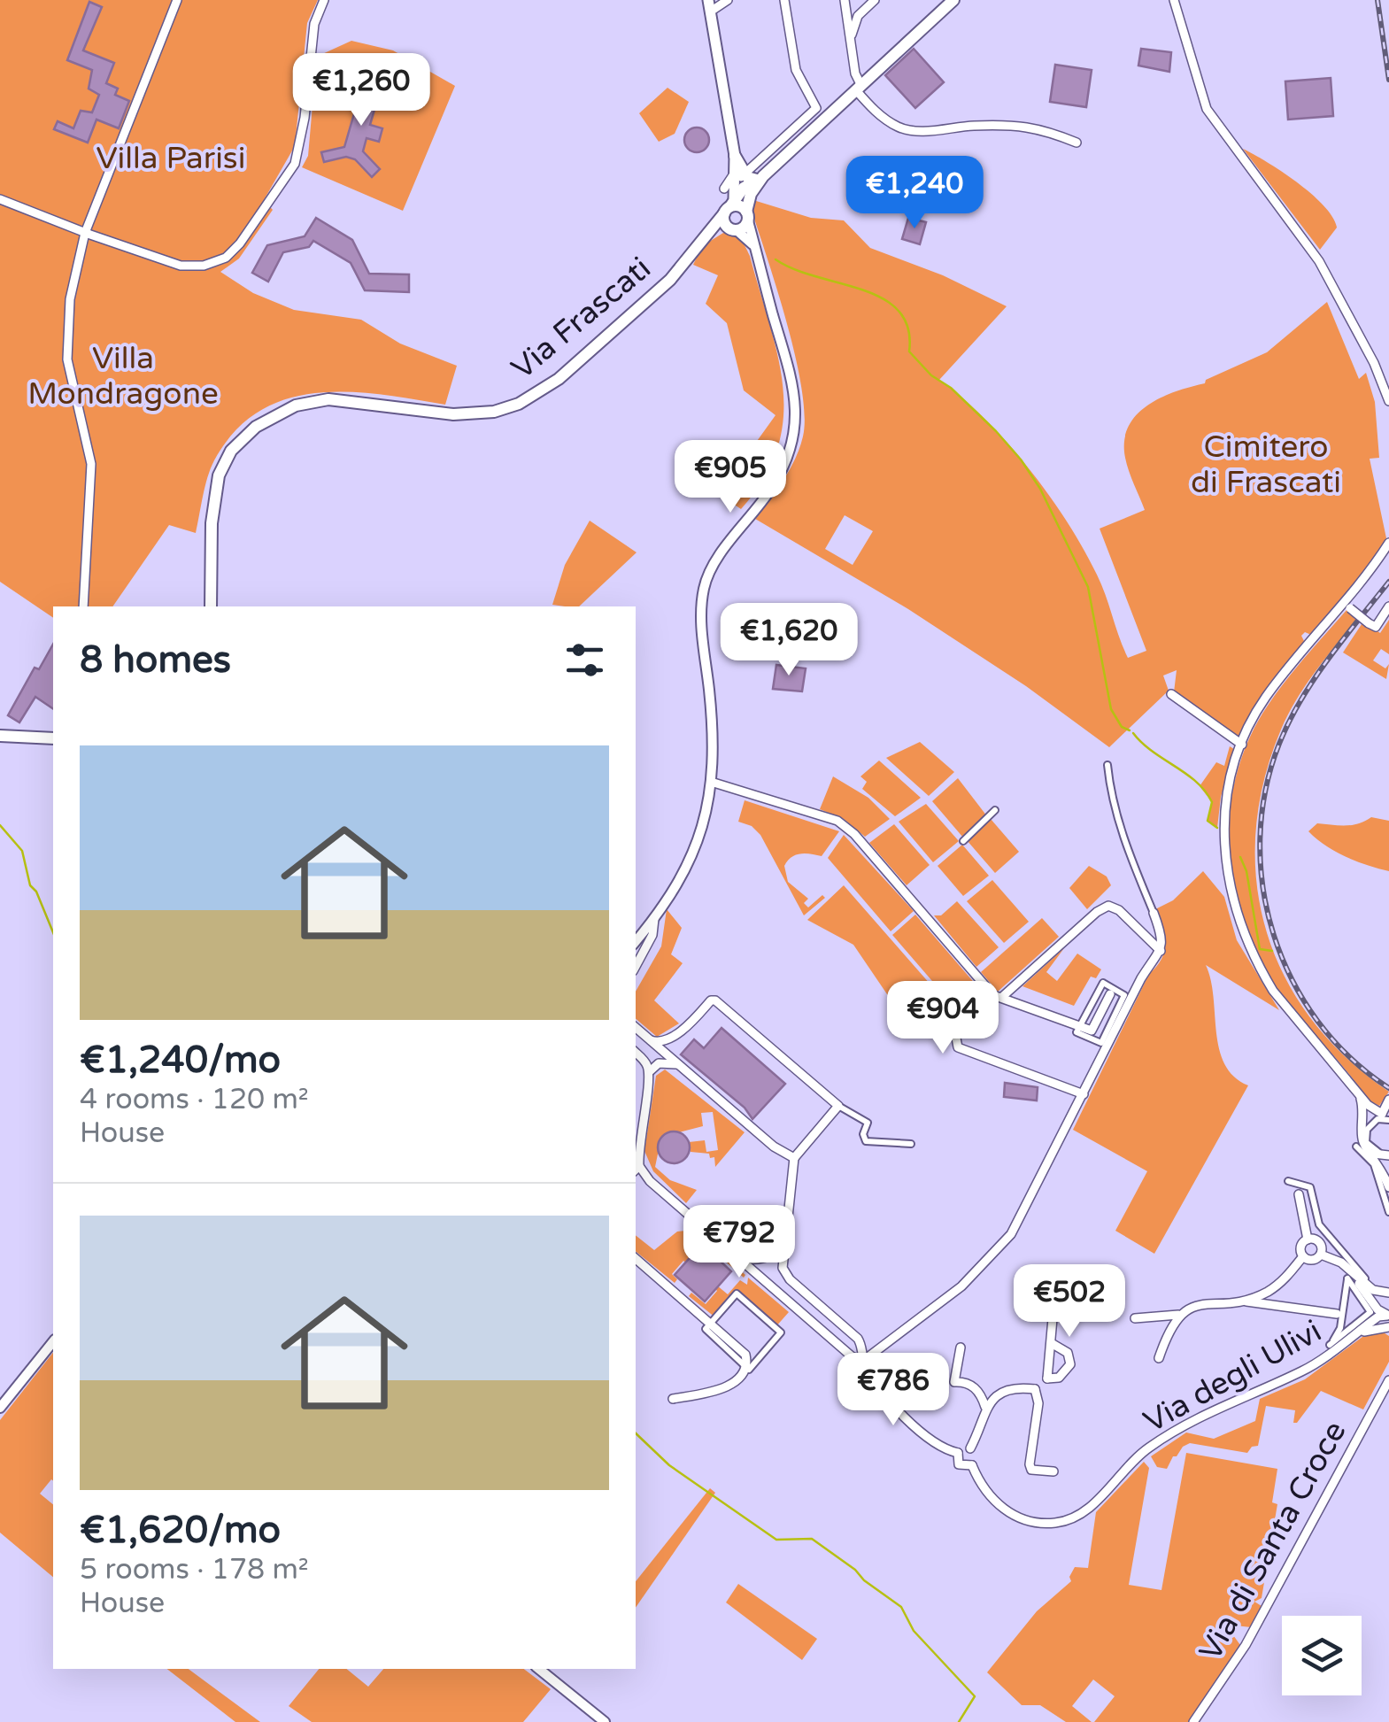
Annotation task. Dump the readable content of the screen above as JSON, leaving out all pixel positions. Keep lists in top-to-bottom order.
{
  "streets": {
    "main road": ["Via Frascati"],
    "street": ["Via degli Ulivi", "Via di Santa Croce"]
  },
  "parks": ["Villa Parisi", "Villa Mondragone", "Cimitero di Frascati"],
  "page": {
    "price": [
      "€1,260",
      "€1,240",
      "€905",
      "€1,620",
      "€904",
      "€792",
      "€502",
      "€786"
    ],
    "heading": "8 homes",
    "list": [
      {
        "name": "€1,240/mo",
        "note": "4 rooms · 120 m² · House"
      },
      {
        "name": "€1,620/mo",
        "note": "5 rooms · 178 m² · House"
      }
    ]
  }
}
